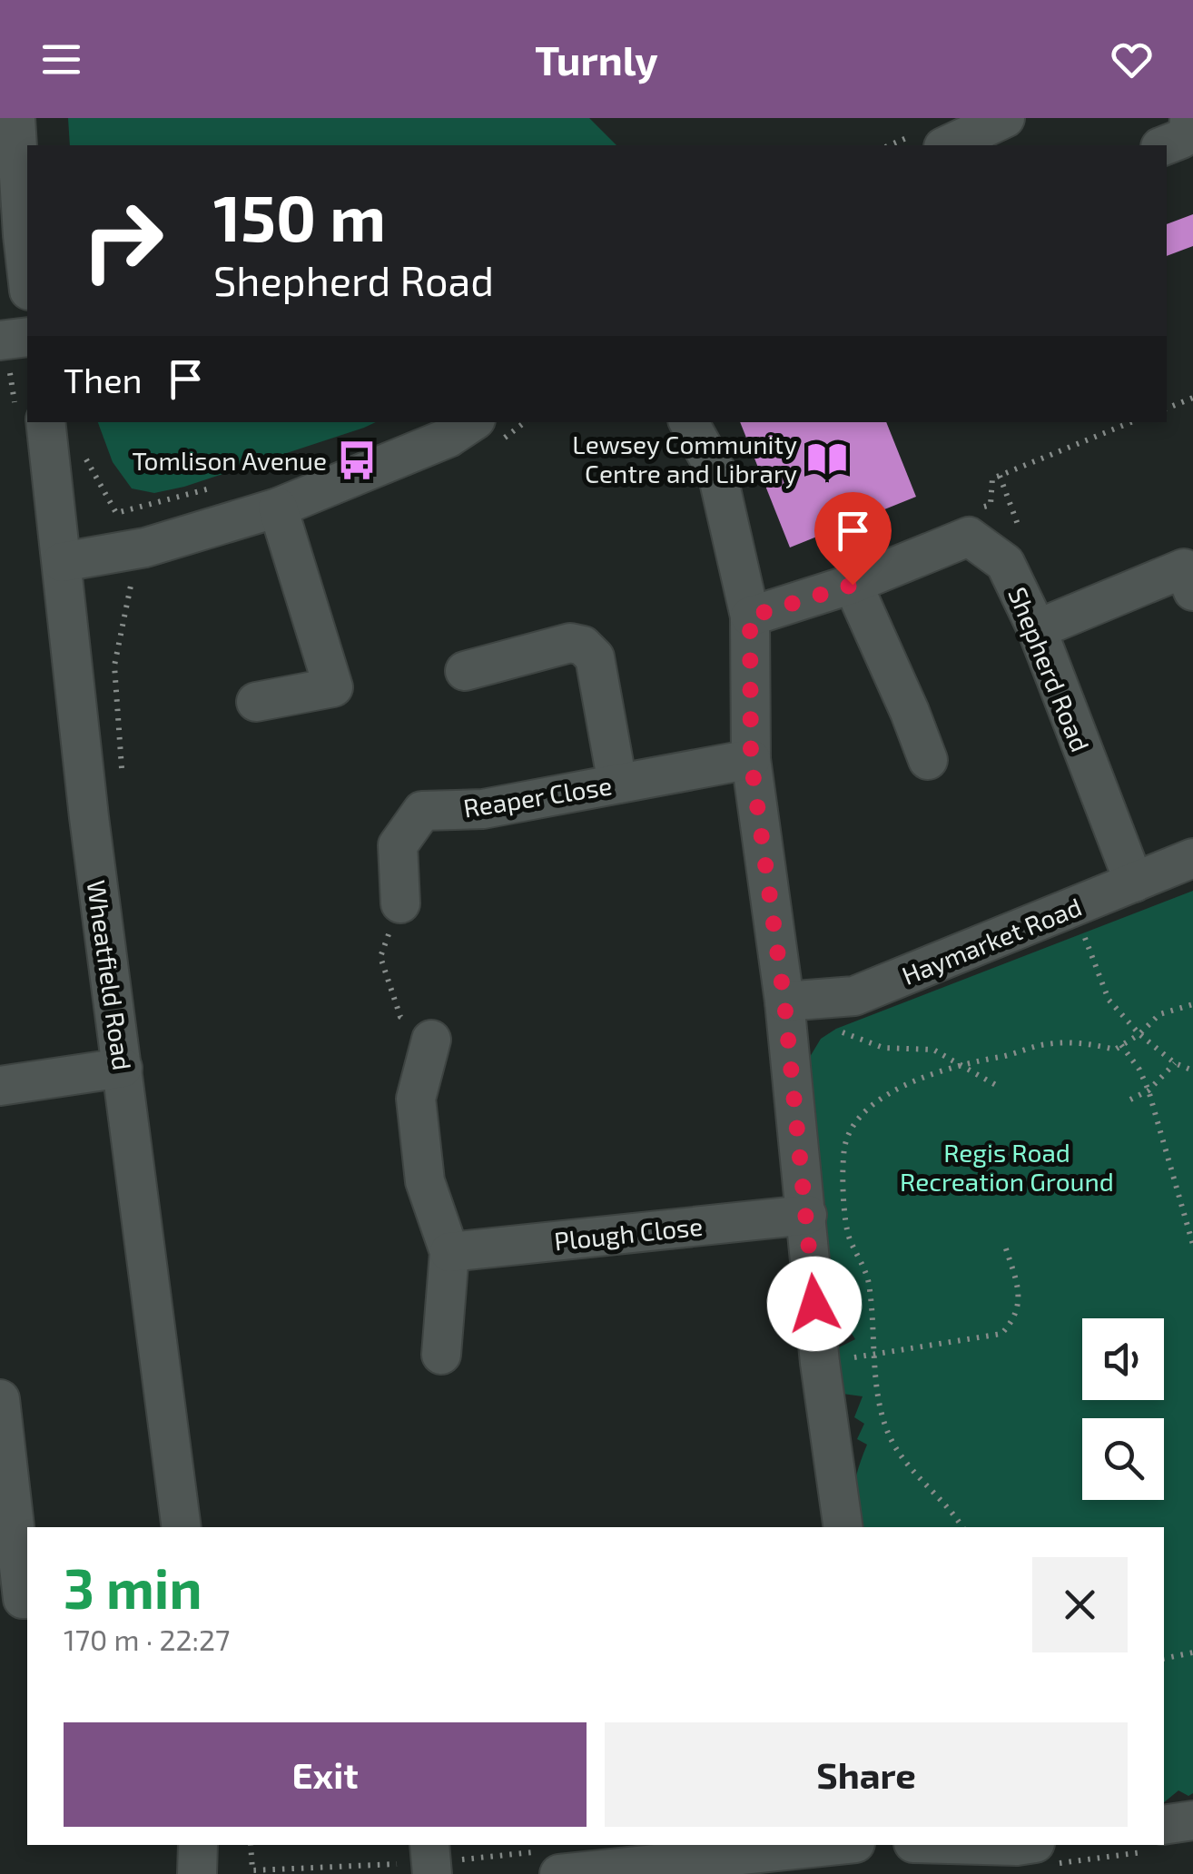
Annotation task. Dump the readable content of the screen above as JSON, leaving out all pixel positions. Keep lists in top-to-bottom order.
{
  "streets": {
    "street": [
      "Shepherd Road",
      "Reaper Close",
      "Haymarket Road",
      "Wheatfield Road",
      "Plough Close"
    ]
  },
  "crossings": [
    ["Shepherd Road", "Haymarket Road"]
  ],
  "parks": ["Regis Road Recreation Ground"],
  "places": {
    "library": ["Lewsey Community Centre and Library"],
    "bus stop": ["Tomlison Avenue"]
  },
  "page": {
    "header": "Turnly",
    "turn": ["150 m", "Shepherd Road"],
    "then": "Then",
    "heading": ["3 min", "170 m · 22:27"],
    "buttons": ["Exit", "Share"]
  }
}
